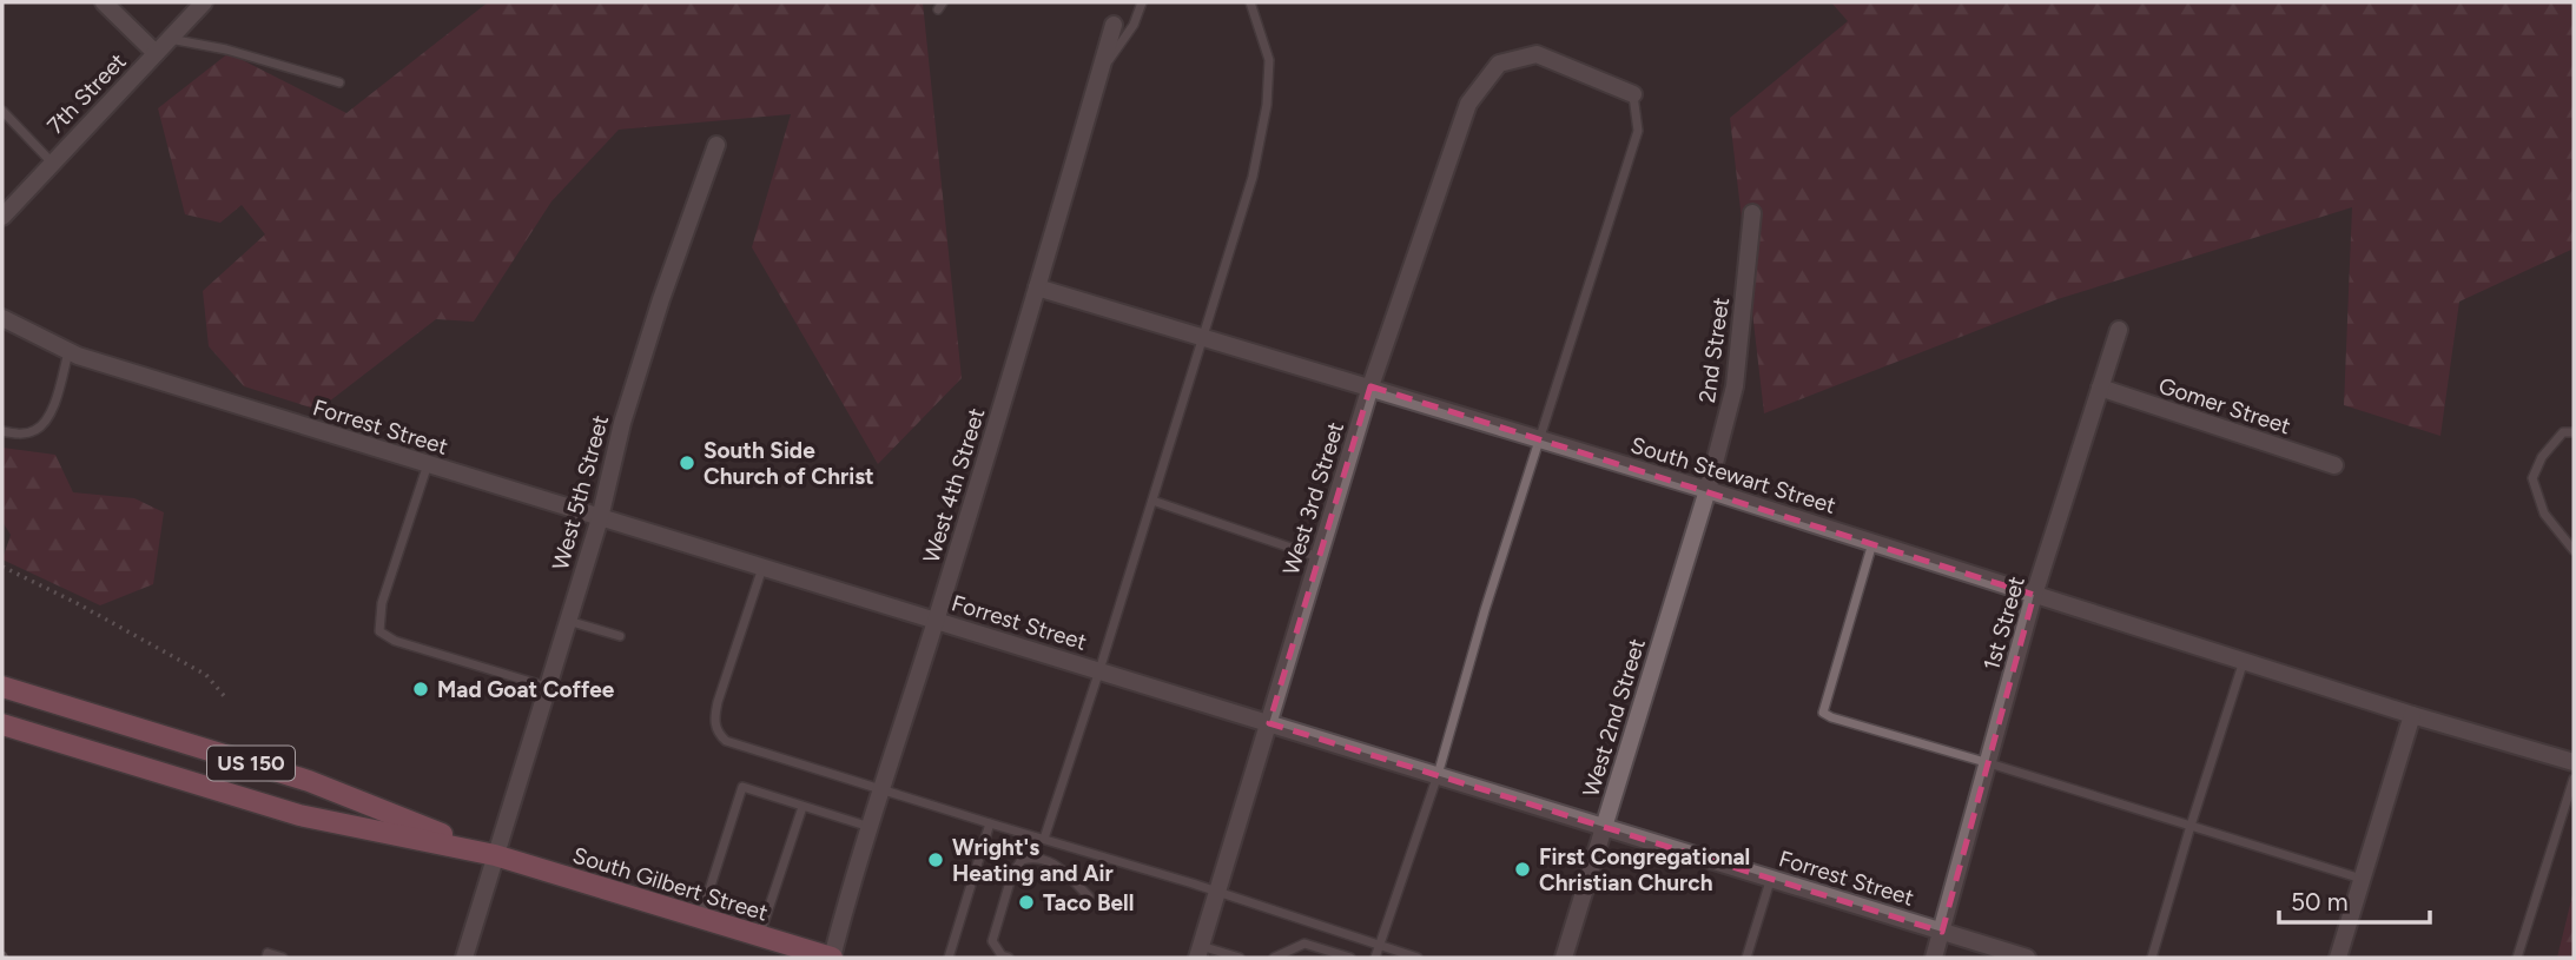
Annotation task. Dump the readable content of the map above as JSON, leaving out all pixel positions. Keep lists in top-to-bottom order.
{
  "streets": {
    "main road": ["US 150", "South Gilbert Street"],
    "street": [
      "7th Street",
      "2nd Street",
      "Gomer Street",
      "Forrest Street",
      "South Stewart Street",
      "West 4th Street",
      "West 5th Street",
      "West 3rd Street",
      "1st Street",
      "West 2nd Street"
    ]
  },
  "crossings": [
    ["2nd Street", "South Stewart Street"],
    ["2nd Street", "West 2nd Street"],
    ["Gomer Street", "1st Street"],
    ["Forrest Street", "West 4th Street"],
    ["Forrest Street", "West 5th Street"],
    ["Forrest Street", "West 3rd Street"],
    ["Forrest Street", "1st Street"],
    ["Forrest Street", "West 2nd Street"],
    ["South Stewart Street", "West 4th Street"],
    ["South Stewart Street", "West 3rd Street"],
    ["South Stewart Street", "1st Street"],
    ["South Stewart Street", "West 2nd Street"],
    ["West 4th Street", "South Gilbert Street"],
    ["West 5th Street", "South Gilbert Street"]
  ],
  "places": [
    "South Side Church of Christ",
    "Mad Goat Coffee",
    "Wright's Heating and Air",
    "First Congregational Christian Church",
    "Taco Bell"
  ],
  "scale_bar": "50 m"
}
